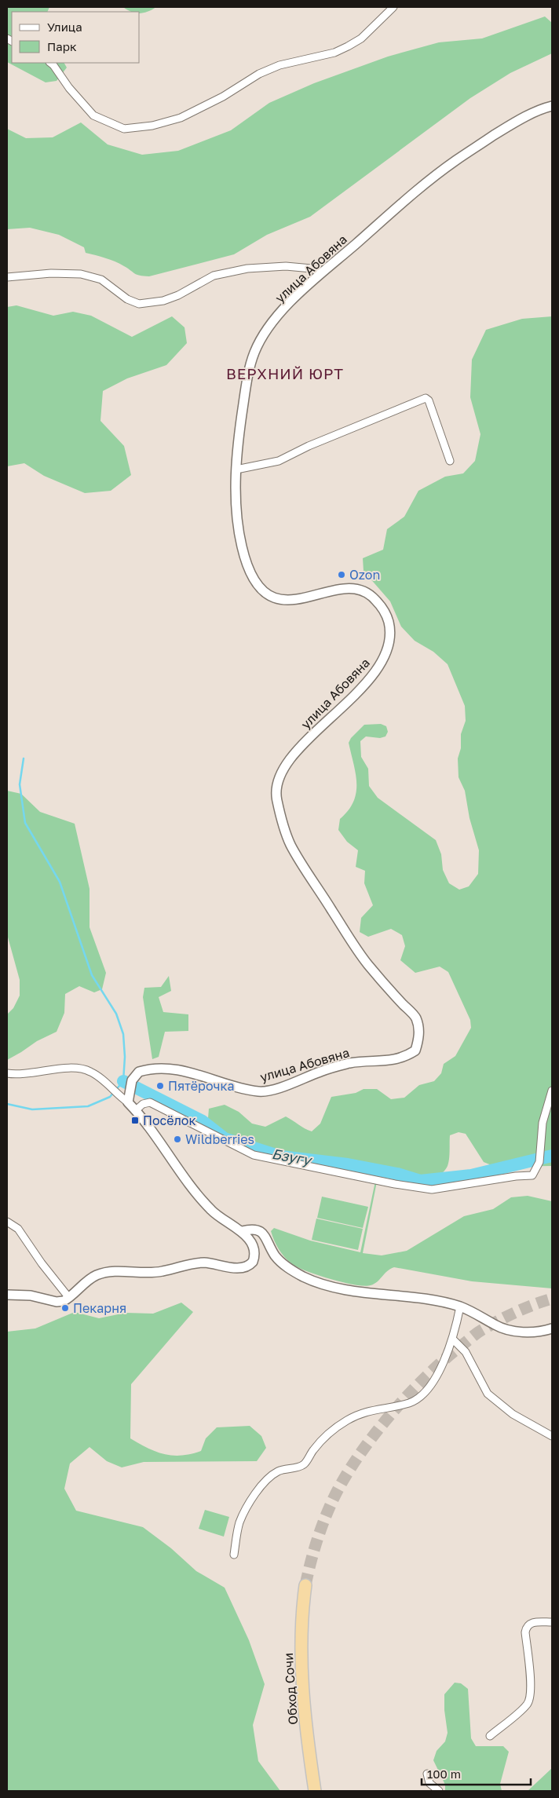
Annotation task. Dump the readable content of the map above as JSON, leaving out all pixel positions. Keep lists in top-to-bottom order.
{
  "streets": {
    "highway": ["Обход Сочи"],
    "street": ["улица Абовяна"]
  },
  "districts": ["ВЕРХНИЙ ЮРТ"],
  "water": ["Бзугу"],
  "places": {
    "other": [
      "Ozon",
      "Пятёрочка",
      "Wildberries",
      "Пекарня"
    ],
    "transit": ["Посёлок"]
  },
  "legend": ["Улица", "Парк"],
  "scale_bar": "100 m"
}
